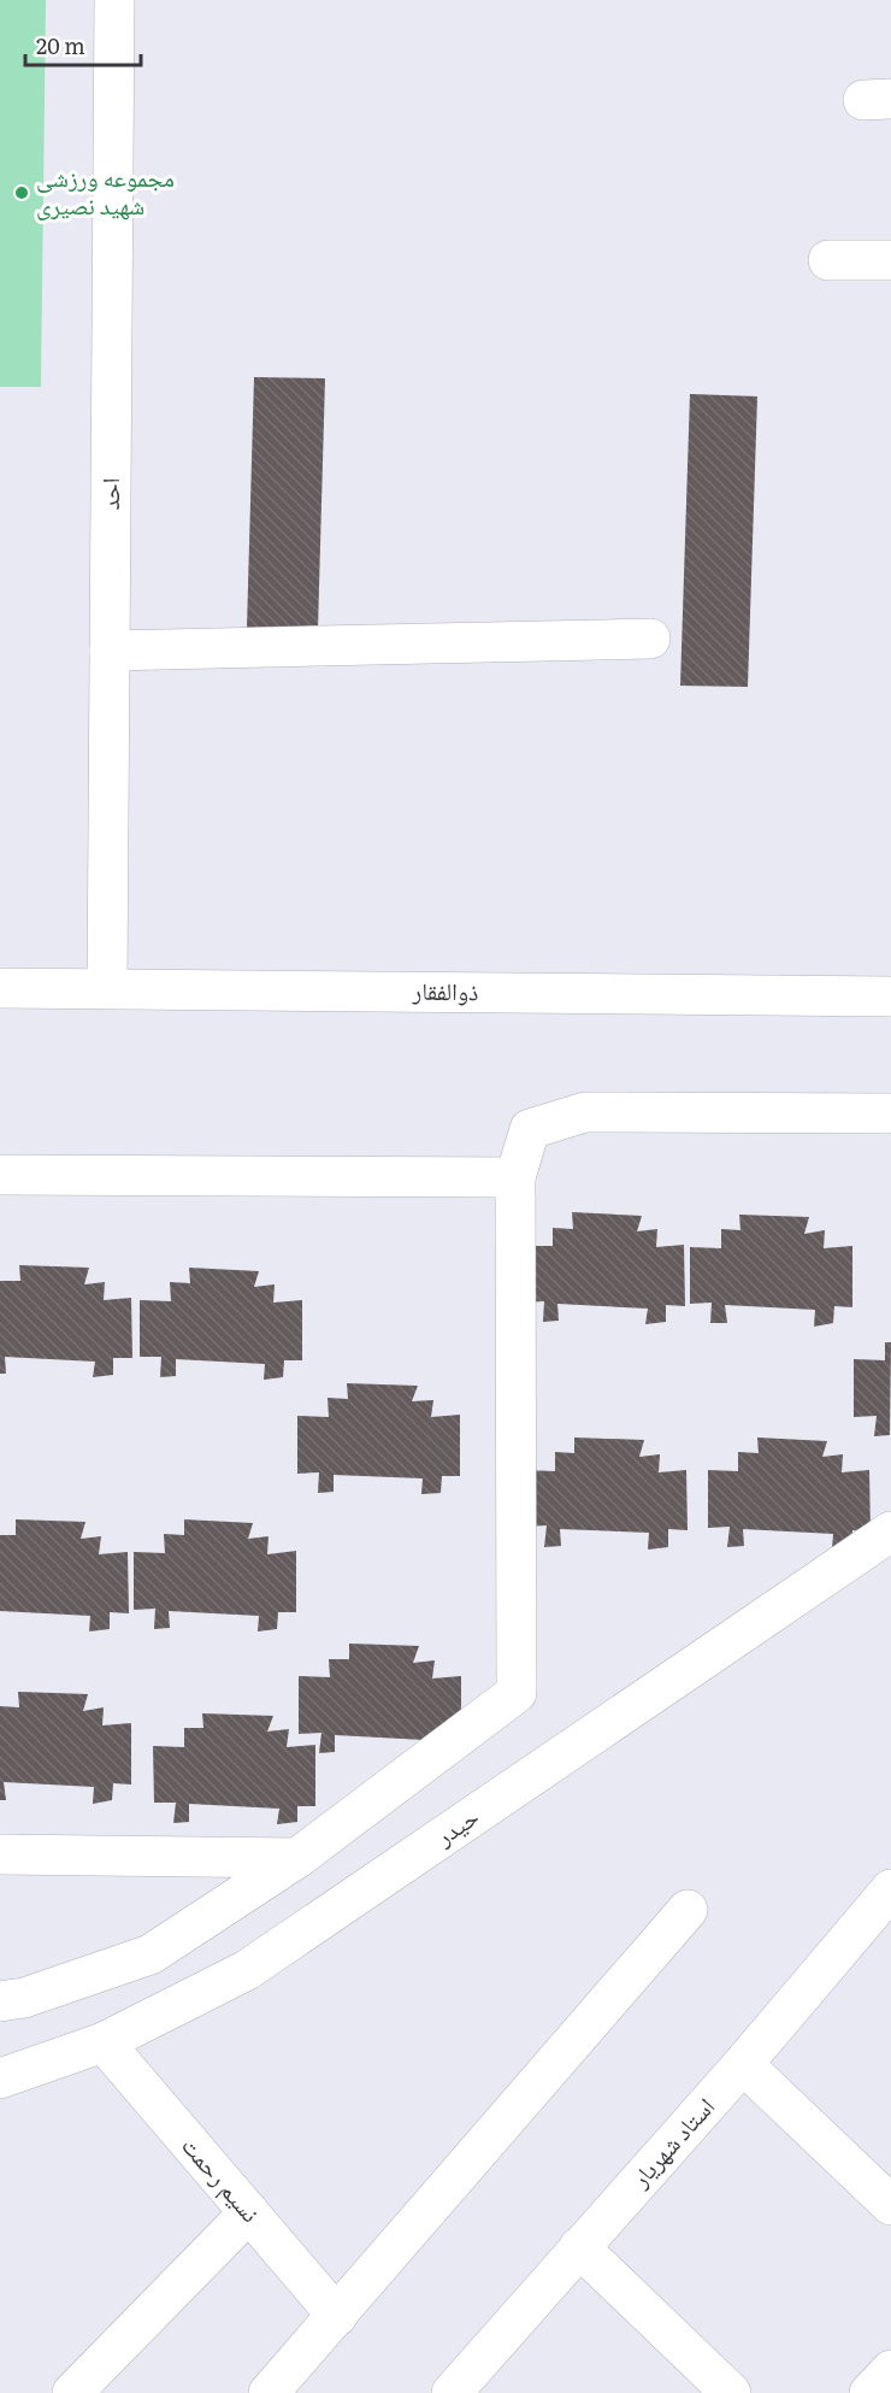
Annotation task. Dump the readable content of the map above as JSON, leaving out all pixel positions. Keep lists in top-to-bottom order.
{
  "streets": {
    "street": [
      "احد",
      "ذوالفقار",
      "حیدر",
      "استاد شهریار",
      "نسیم رحمت"
    ]
  },
  "crossings": [
    ["احد", "ذوالفقار"],
    ["حیدر", "نسیم رحمت"]
  ],
  "places": ["مجموعه ورزشی شهید نصیری"],
  "scale_bar": "20 m"
}
